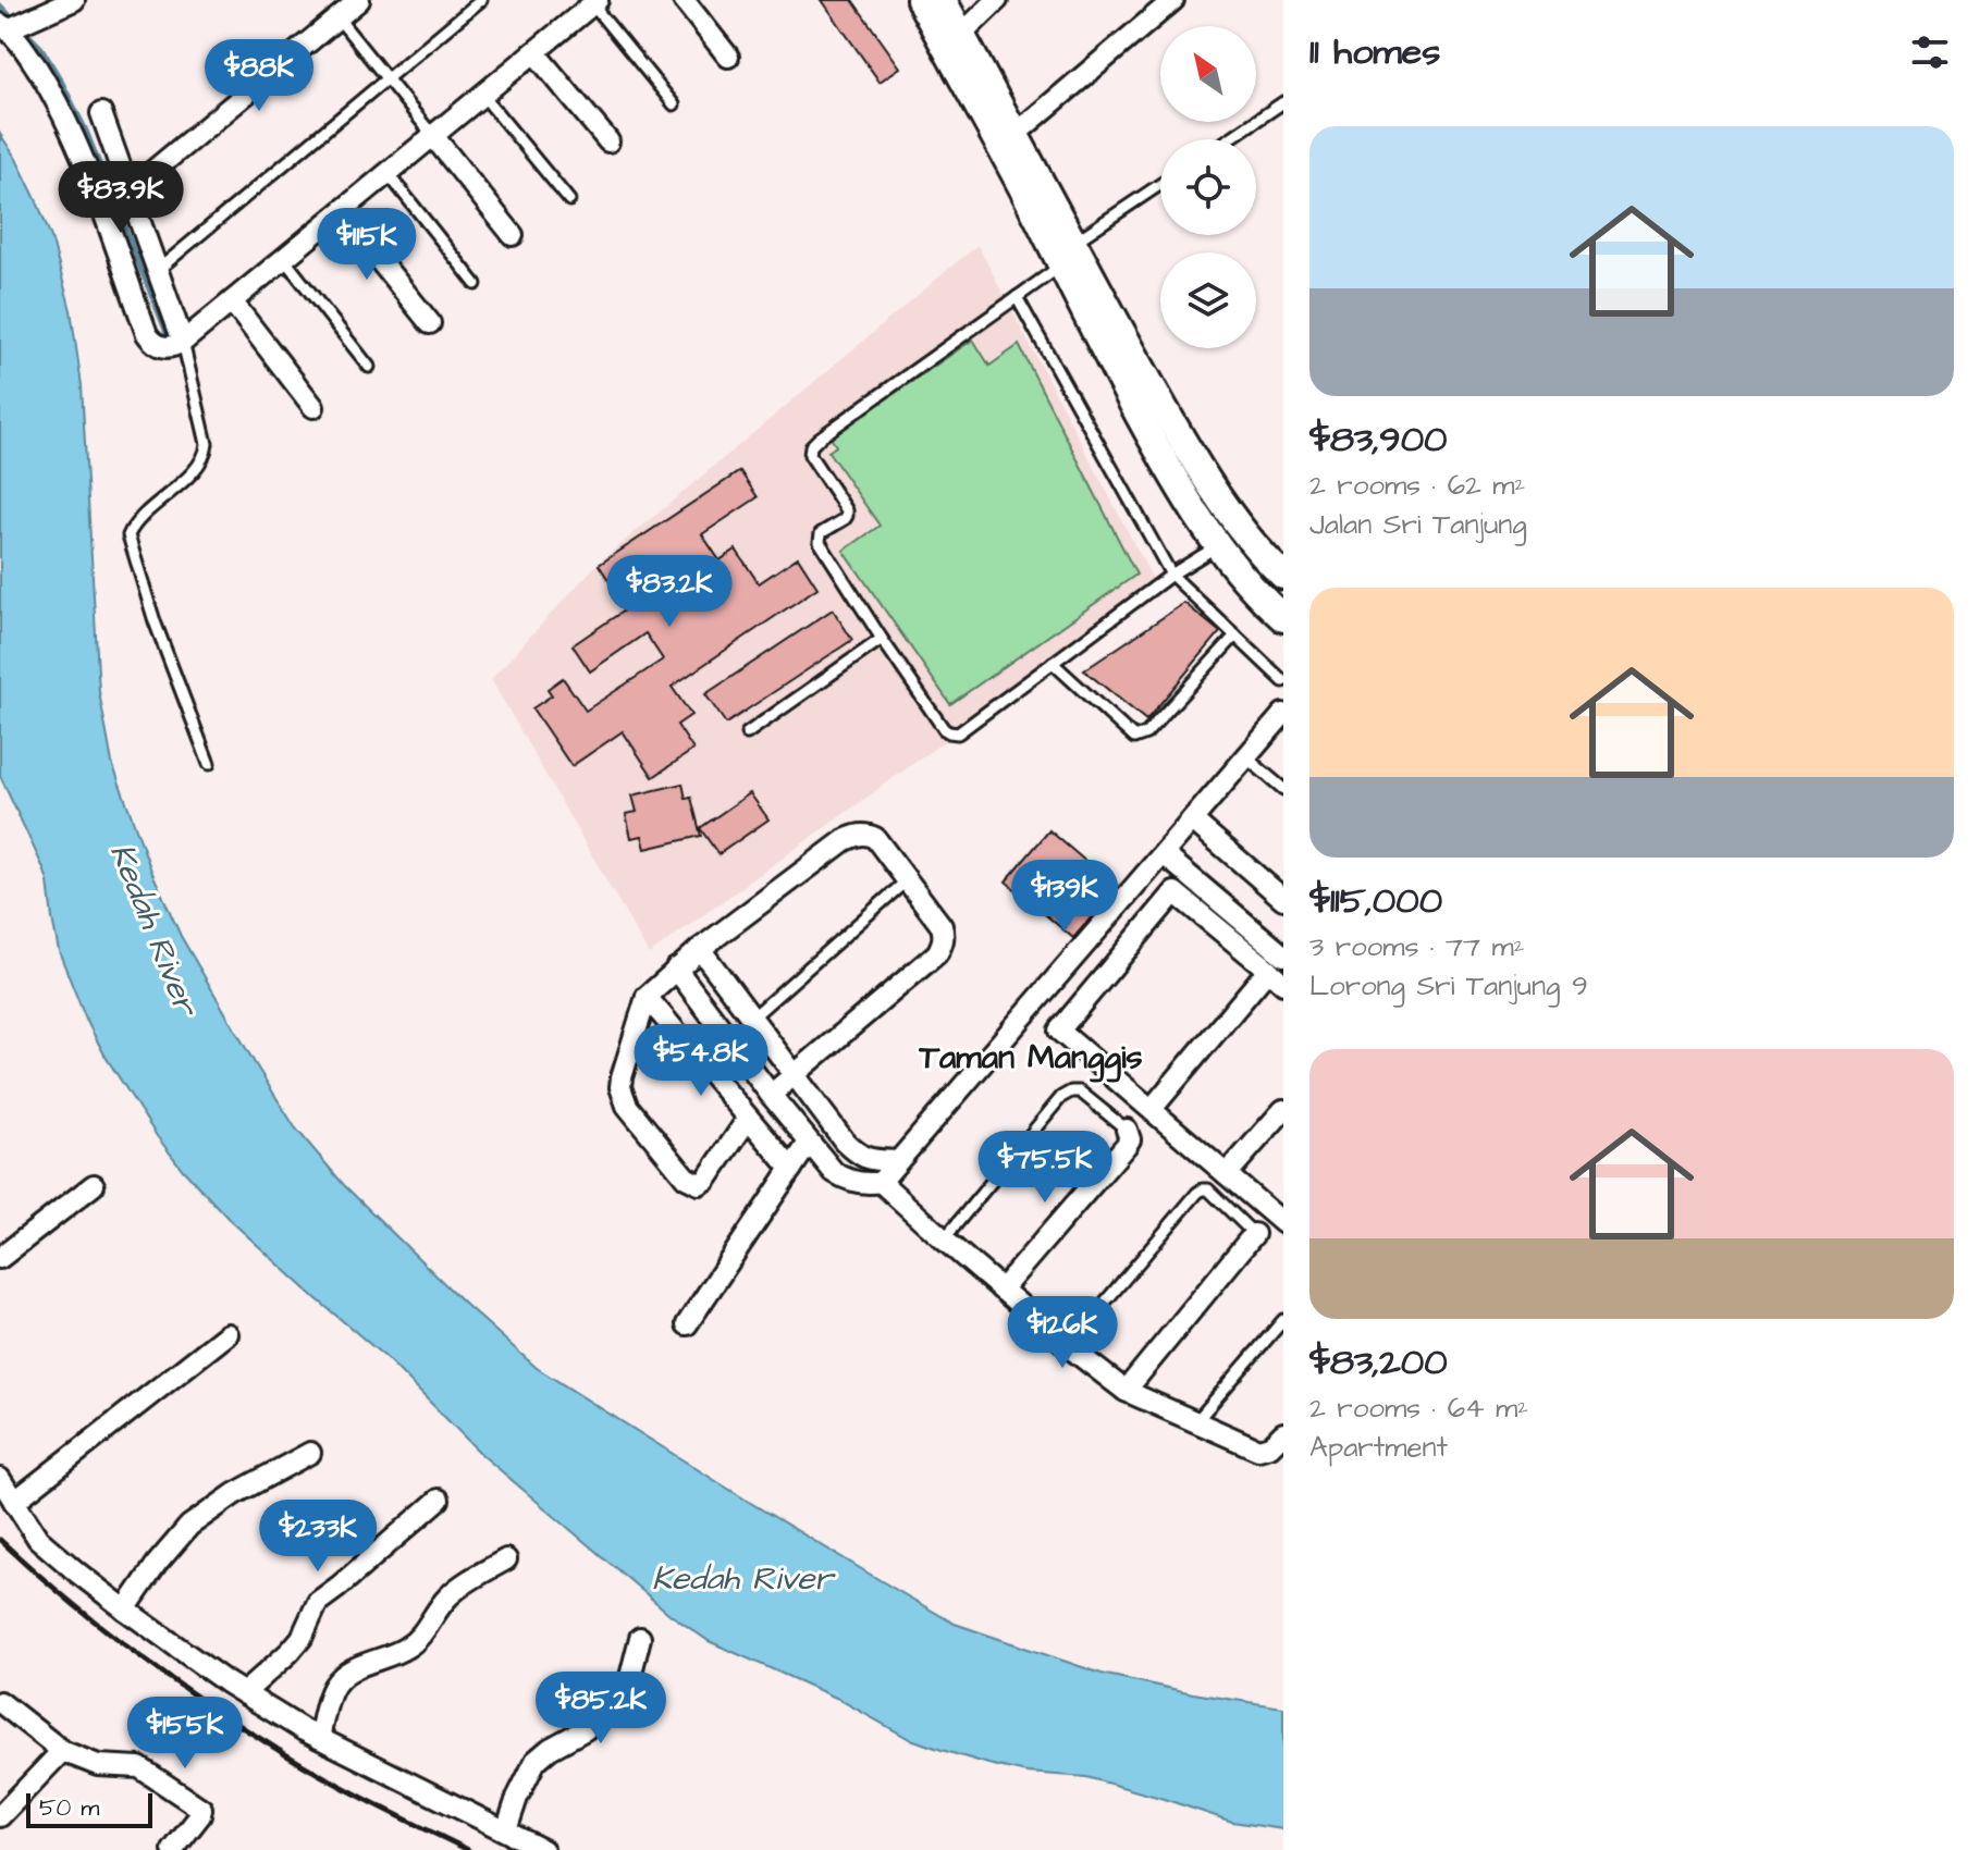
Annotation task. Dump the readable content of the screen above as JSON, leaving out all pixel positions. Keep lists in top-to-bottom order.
{
  "districts": ["Taman Manggis"],
  "water": ["Kedah River"],
  "scale_bar": "50 m",
  "north": "top left",
  "page": {
    "heading": "11 homes",
    "price": [
      "$88K",
      "$83.9K",
      "$115K",
      "$83.2K",
      "$139K",
      "$54.8K",
      "$75.5K",
      "$126K",
      "$233K",
      "$85.2K",
      "$155K"
    ],
    "list": [
      {
        "name": "$83,900",
        "note": "2 rooms · 62 m² · Jalan Sri Tanjung"
      },
      {
        "name": "$115,000",
        "note": "3 rooms · 77 m² · Lorong Sri Tanjung 9"
      },
      {
        "name": "$83,200",
        "note": "2 rooms · 64 m² · Apartment"
      }
    ],
    "scale": "50 m"
  }
}
